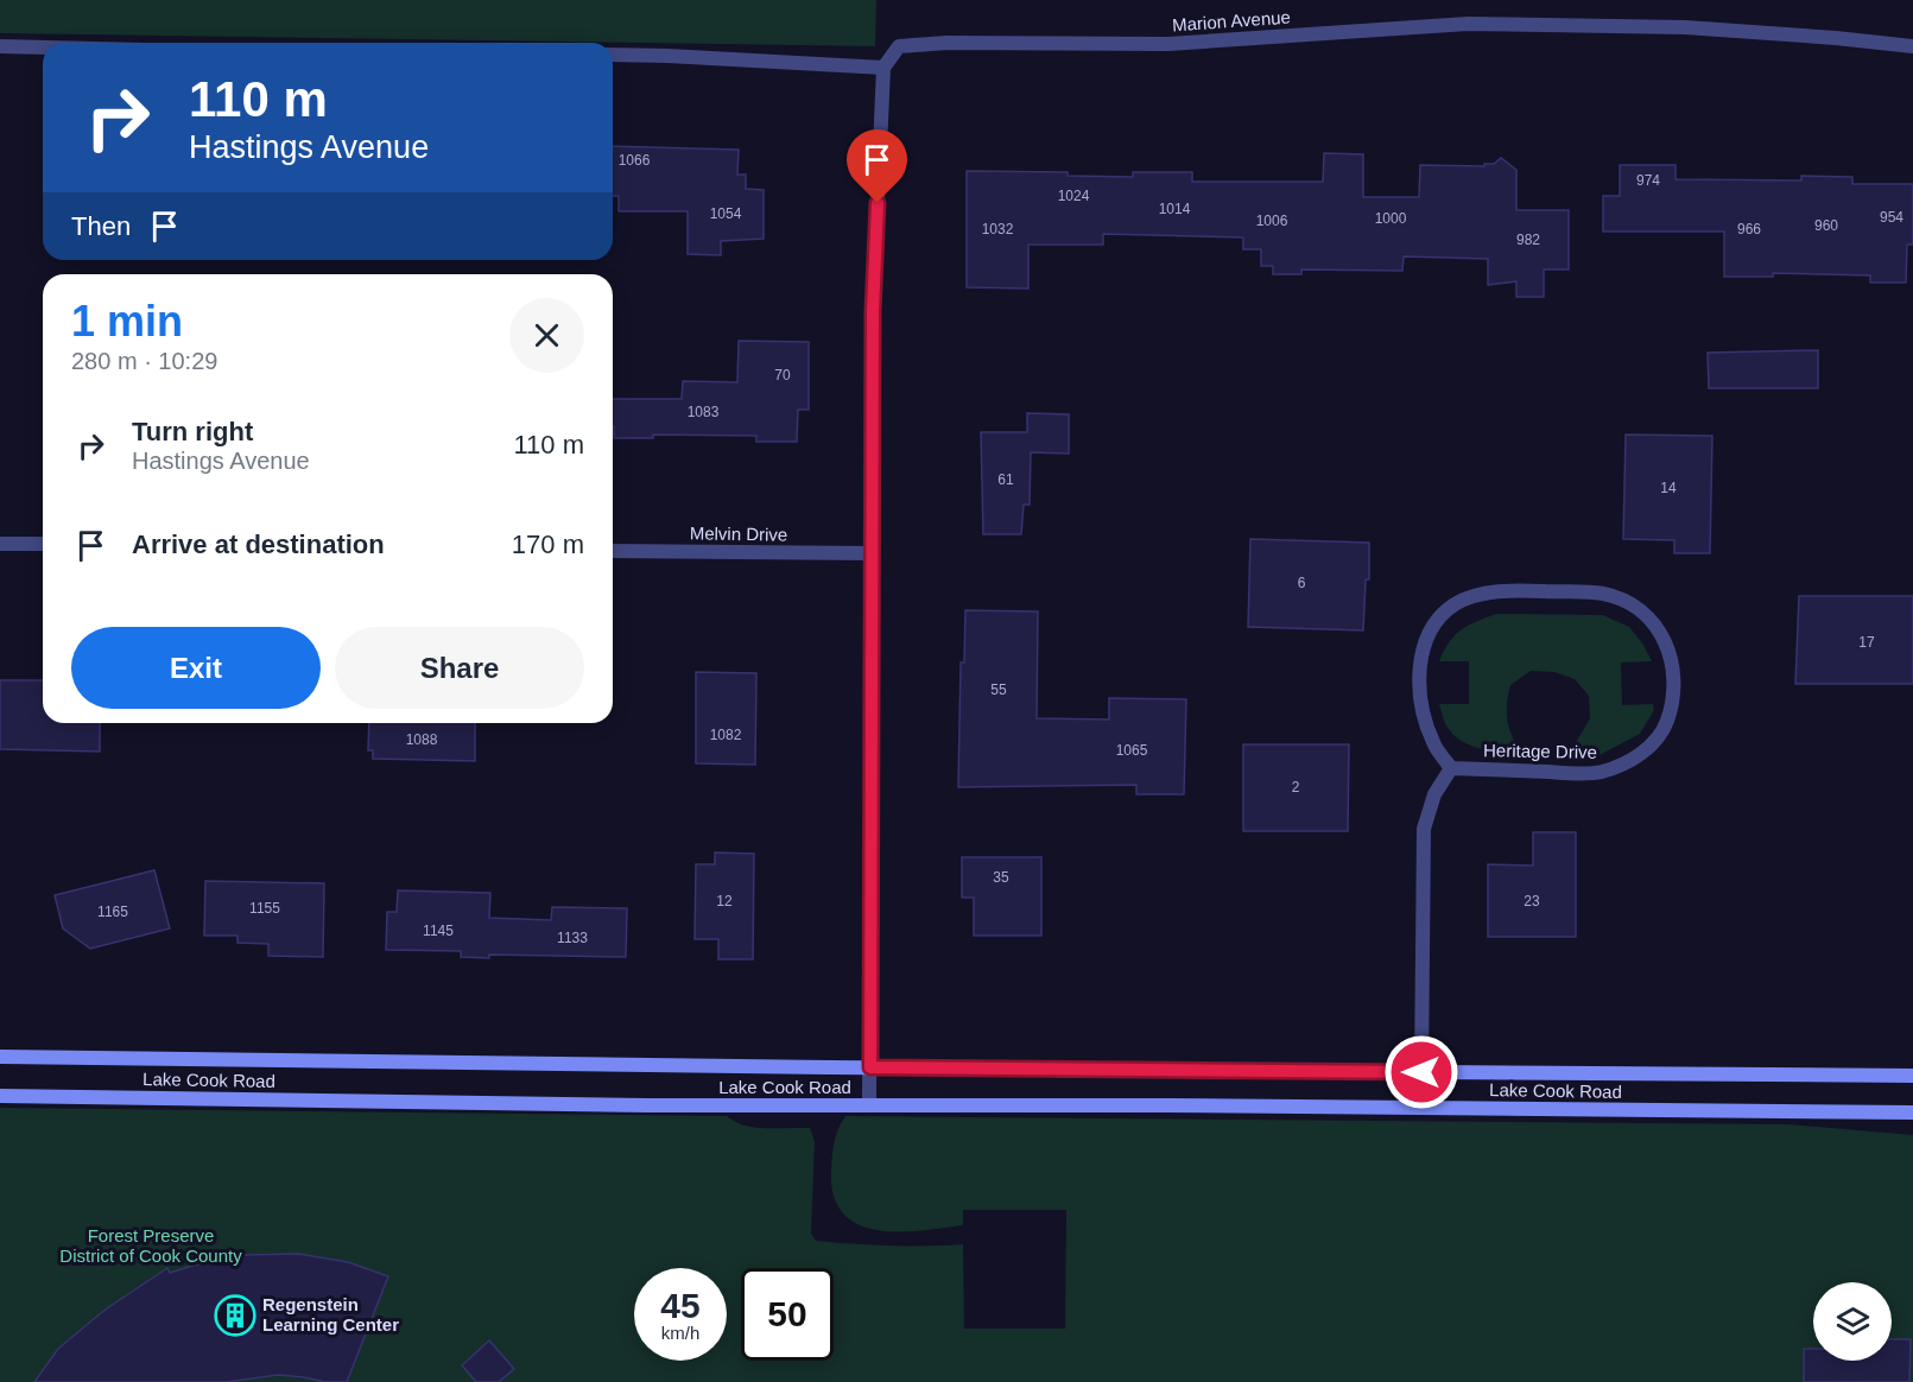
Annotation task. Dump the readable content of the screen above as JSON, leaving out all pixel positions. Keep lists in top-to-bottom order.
{
  "streets": {
    "main road": ["Lake Cook Road"],
    "street": ["Marion Avenue", "Melvin Drive", "Heritage Drive"]
  },
  "parks": ["Forest Preserve District of Cook County"],
  "places": {
    "building": ["Regenstein Learning Center"]
  },
  "house_numbers": [
    "1066",
    "974",
    "1024",
    "1014",
    "1054",
    "954",
    "1000",
    "1006",
    "960",
    "1032",
    "966",
    "982",
    "70",
    "1083",
    "61",
    "14",
    "6",
    "17",
    "55",
    "1082",
    "1088",
    "1065",
    "2",
    "35",
    "12",
    "23",
    "1155",
    "1165",
    "1145",
    "1133"
  ],
  "page": {
    "turn": ["110 m", "Hastings Avenue"],
    "then": "Then",
    "heading": ["1 min", "280 m · 10:29"],
    "list": [
      {
        "name": "Turn right",
        "note": "Hastings Avenue",
        "value": "110 m"
      },
      {
        "name": "Arrive at destination",
        "value": "170 m"
      }
    ],
    "buttons": ["Exit", "Share"],
    "speed": "45 km/h",
    "limit": "50"
  }
}
